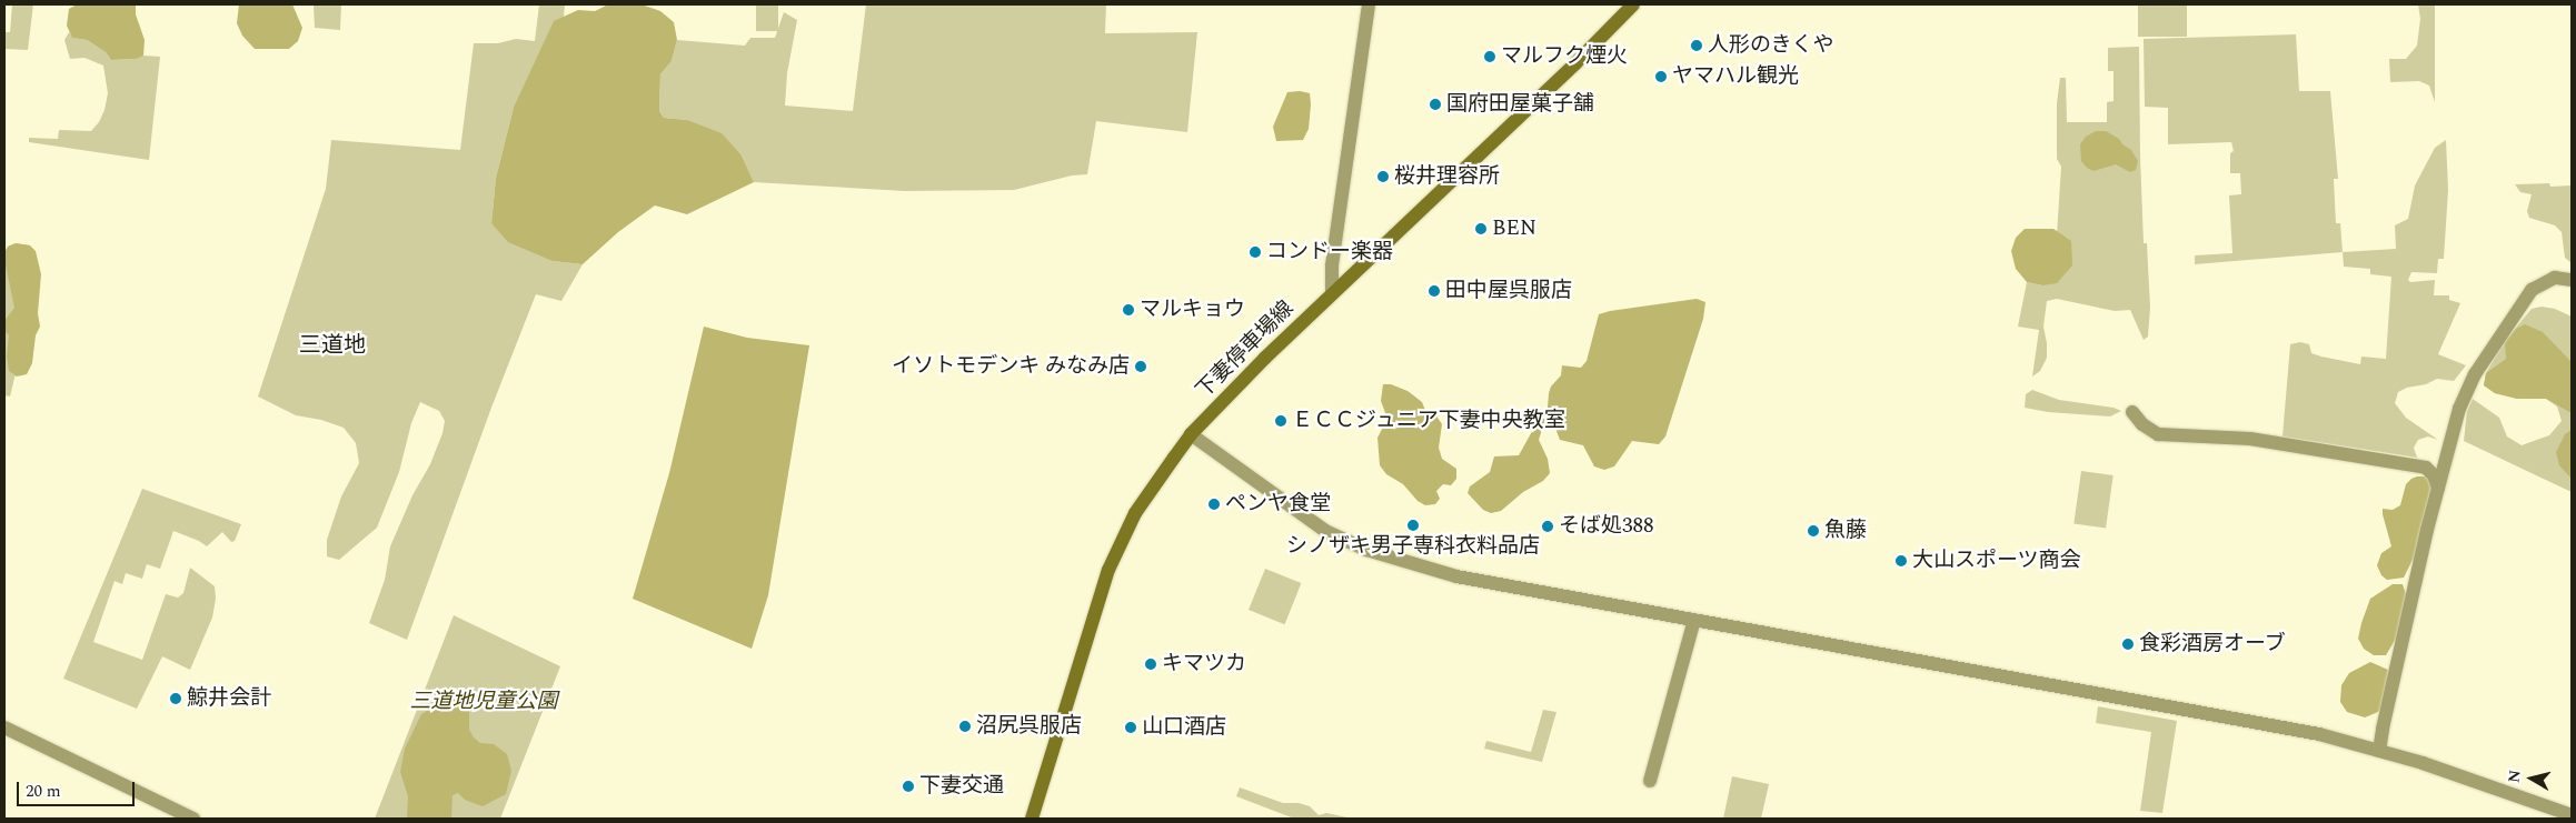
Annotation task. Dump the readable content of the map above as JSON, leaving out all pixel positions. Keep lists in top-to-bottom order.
{
  "streets": {
    "main road": ["下妻停車場線"]
  },
  "districts": ["三道地"],
  "parks": ["三道地児童公園"],
  "places": [
    "人形のきくや",
    "マルフク煙火",
    "ヤマハル観光",
    "国府田屋菓子舗",
    "桜井理容所",
    "BEN",
    "コンドー楽器",
    "田中屋呉服店",
    "マルキョウ",
    "イソトモデンキ みなみ店",
    "ＥＣＣジュニア下妻中央教室",
    "ペンヤ食堂",
    "シノザキ男子専科衣料品店",
    "そば処388",
    "魚藤",
    "大山スポーツ商会",
    "食彩酒房オーブ",
    "キマツカ",
    "鯨井会計",
    "沼尻呉服店",
    "山口酒店",
    "下妻交通"
  ],
  "scale_bar": "20 m",
  "north": "left"
}
